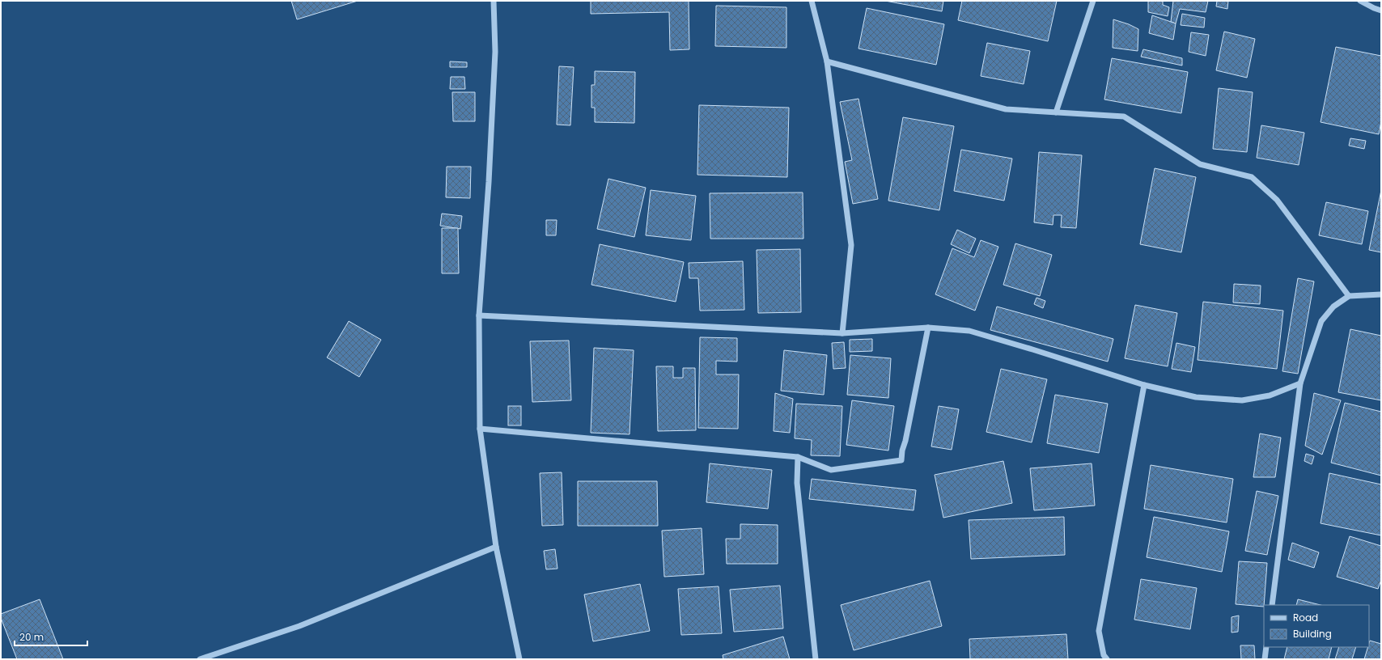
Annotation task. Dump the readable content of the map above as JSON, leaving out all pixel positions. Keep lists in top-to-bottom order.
{
  "legend": ["Road", "Building"],
  "scale_bar": "20 m"
}
